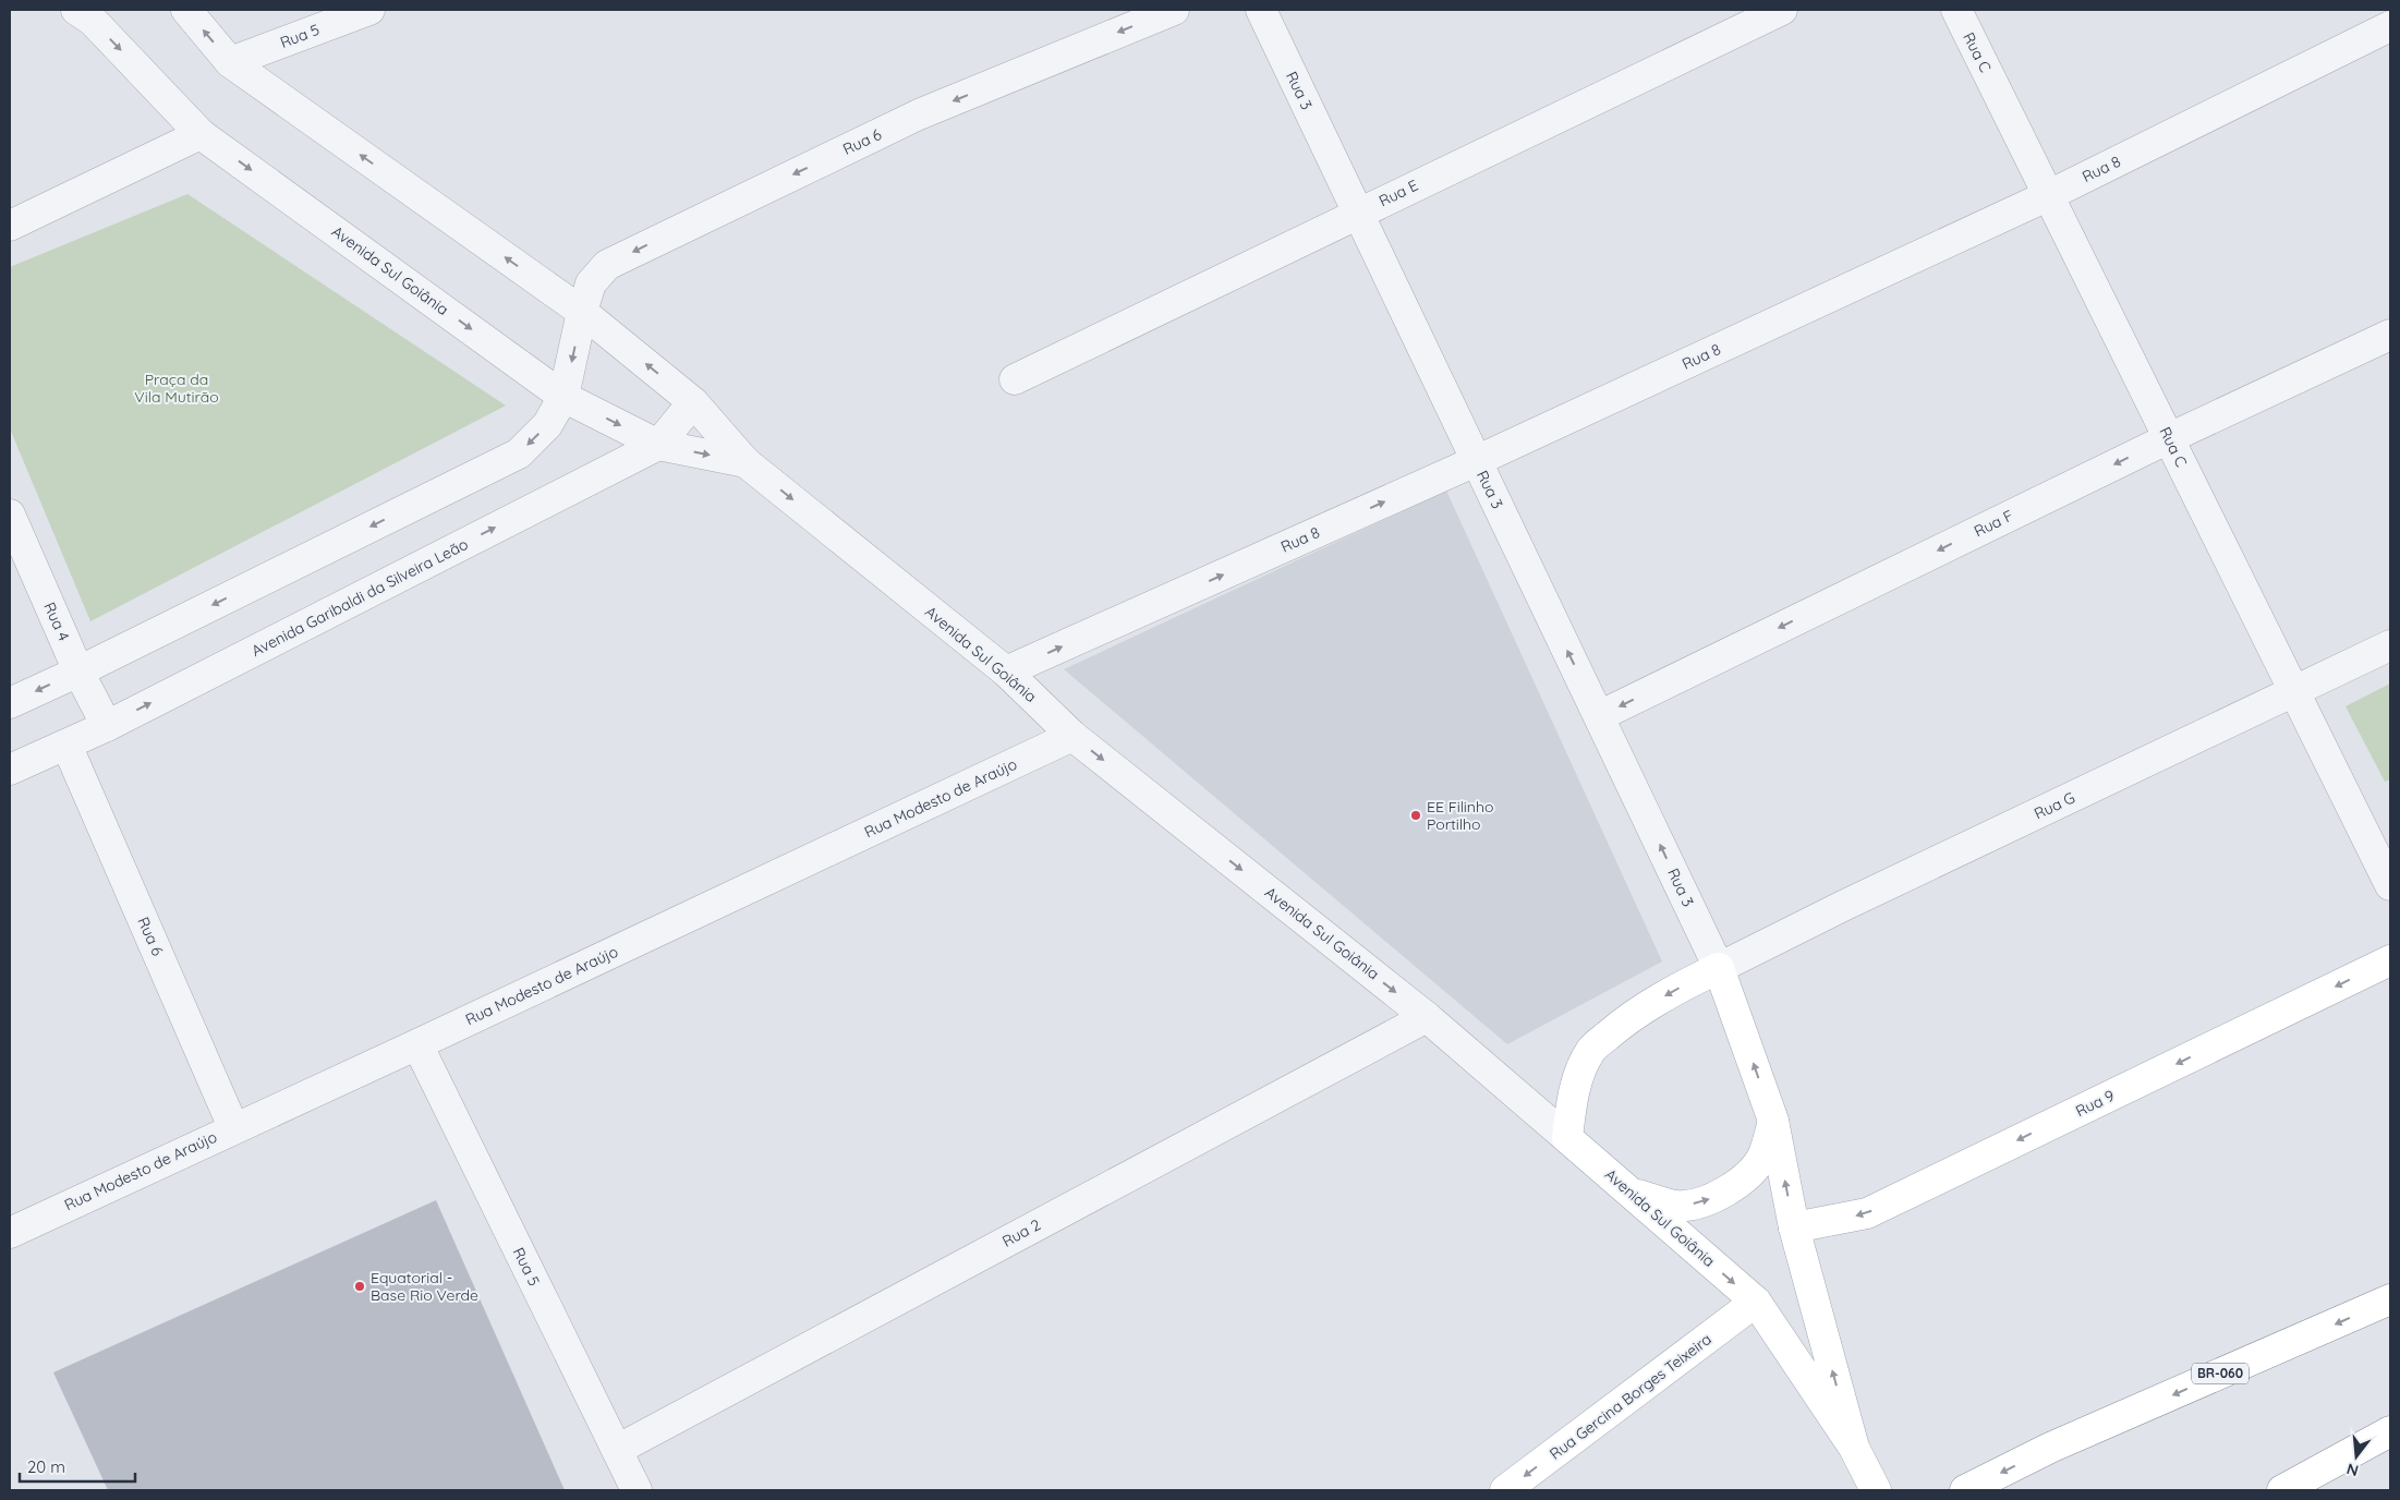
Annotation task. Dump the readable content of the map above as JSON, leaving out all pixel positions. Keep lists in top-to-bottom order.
{
  "streets": {
    "main road": [
      "Avenida Sul Goiânia",
      "Rua 9",
      "BR-060",
      "Rua Gercina Borges Teixeira"
    ],
    "street": [
      "Rua 5",
      "Rua C",
      "Rua 3",
      "Rua 6",
      "Rua 8",
      "Rua E",
      "Rua F",
      "Avenida Garibaldi da Silveira Leão",
      "Rua 4",
      "Rua Modesto de Araújo",
      "Rua G",
      "Rua 2"
    ]
  },
  "crossings": [
    ["Rua 5", "Avenida Sul Goiânia"],
    ["Rua 5", "Rua Modesto de Araújo"],
    ["Rua 5", "Rua 2"],
    ["Rua C", "Rua 8"],
    ["Rua C", "Rua F"],
    ["Rua C", "Rua G"],
    ["Rua 3", "Rua 8"],
    ["Rua 3", "Rua E"],
    ["Rua 3", "Avenida Sul Goiânia"],
    ["Rua 3", "Rua F"],
    ["Rua 3", "Rua G"],
    ["Rua 6", "Avenida Sul Goiânia"],
    ["Rua 6", "Avenida Garibaldi da Silveira Leão"],
    ["Rua 6", "Rua Modesto de Araújo"],
    ["Rua 8", "Avenida Sul Goiânia"],
    ["Avenida Sul Goiânia", "Avenida Garibaldi da Silveira Leão"],
    ["Avenida Sul Goiânia", "Rua Modesto de Araújo"],
    ["Avenida Sul Goiânia", "Rua G"],
    ["Avenida Sul Goiânia", "Rua 9"],
    ["Avenida Sul Goiânia", "Rua 2"],
    ["Avenida Sul Goiânia", "Rua Gercina Borges Teixeira"],
    ["Avenida Garibaldi da Silveira Leão", "Rua 4"]
  ],
  "one_way": [
    "Rua 3",
    "Rua 6",
    "Rua F",
    "Rua 9",
    "Rua Gercina Borges Teixeira"
  ],
  "parks": ["Praça da Vila Mutirão"],
  "places": ["EE Filinho Portilho", "Equatorial - Base Rio Verde"],
  "scale_bar": "20 m",
  "north": "bottom"
}
